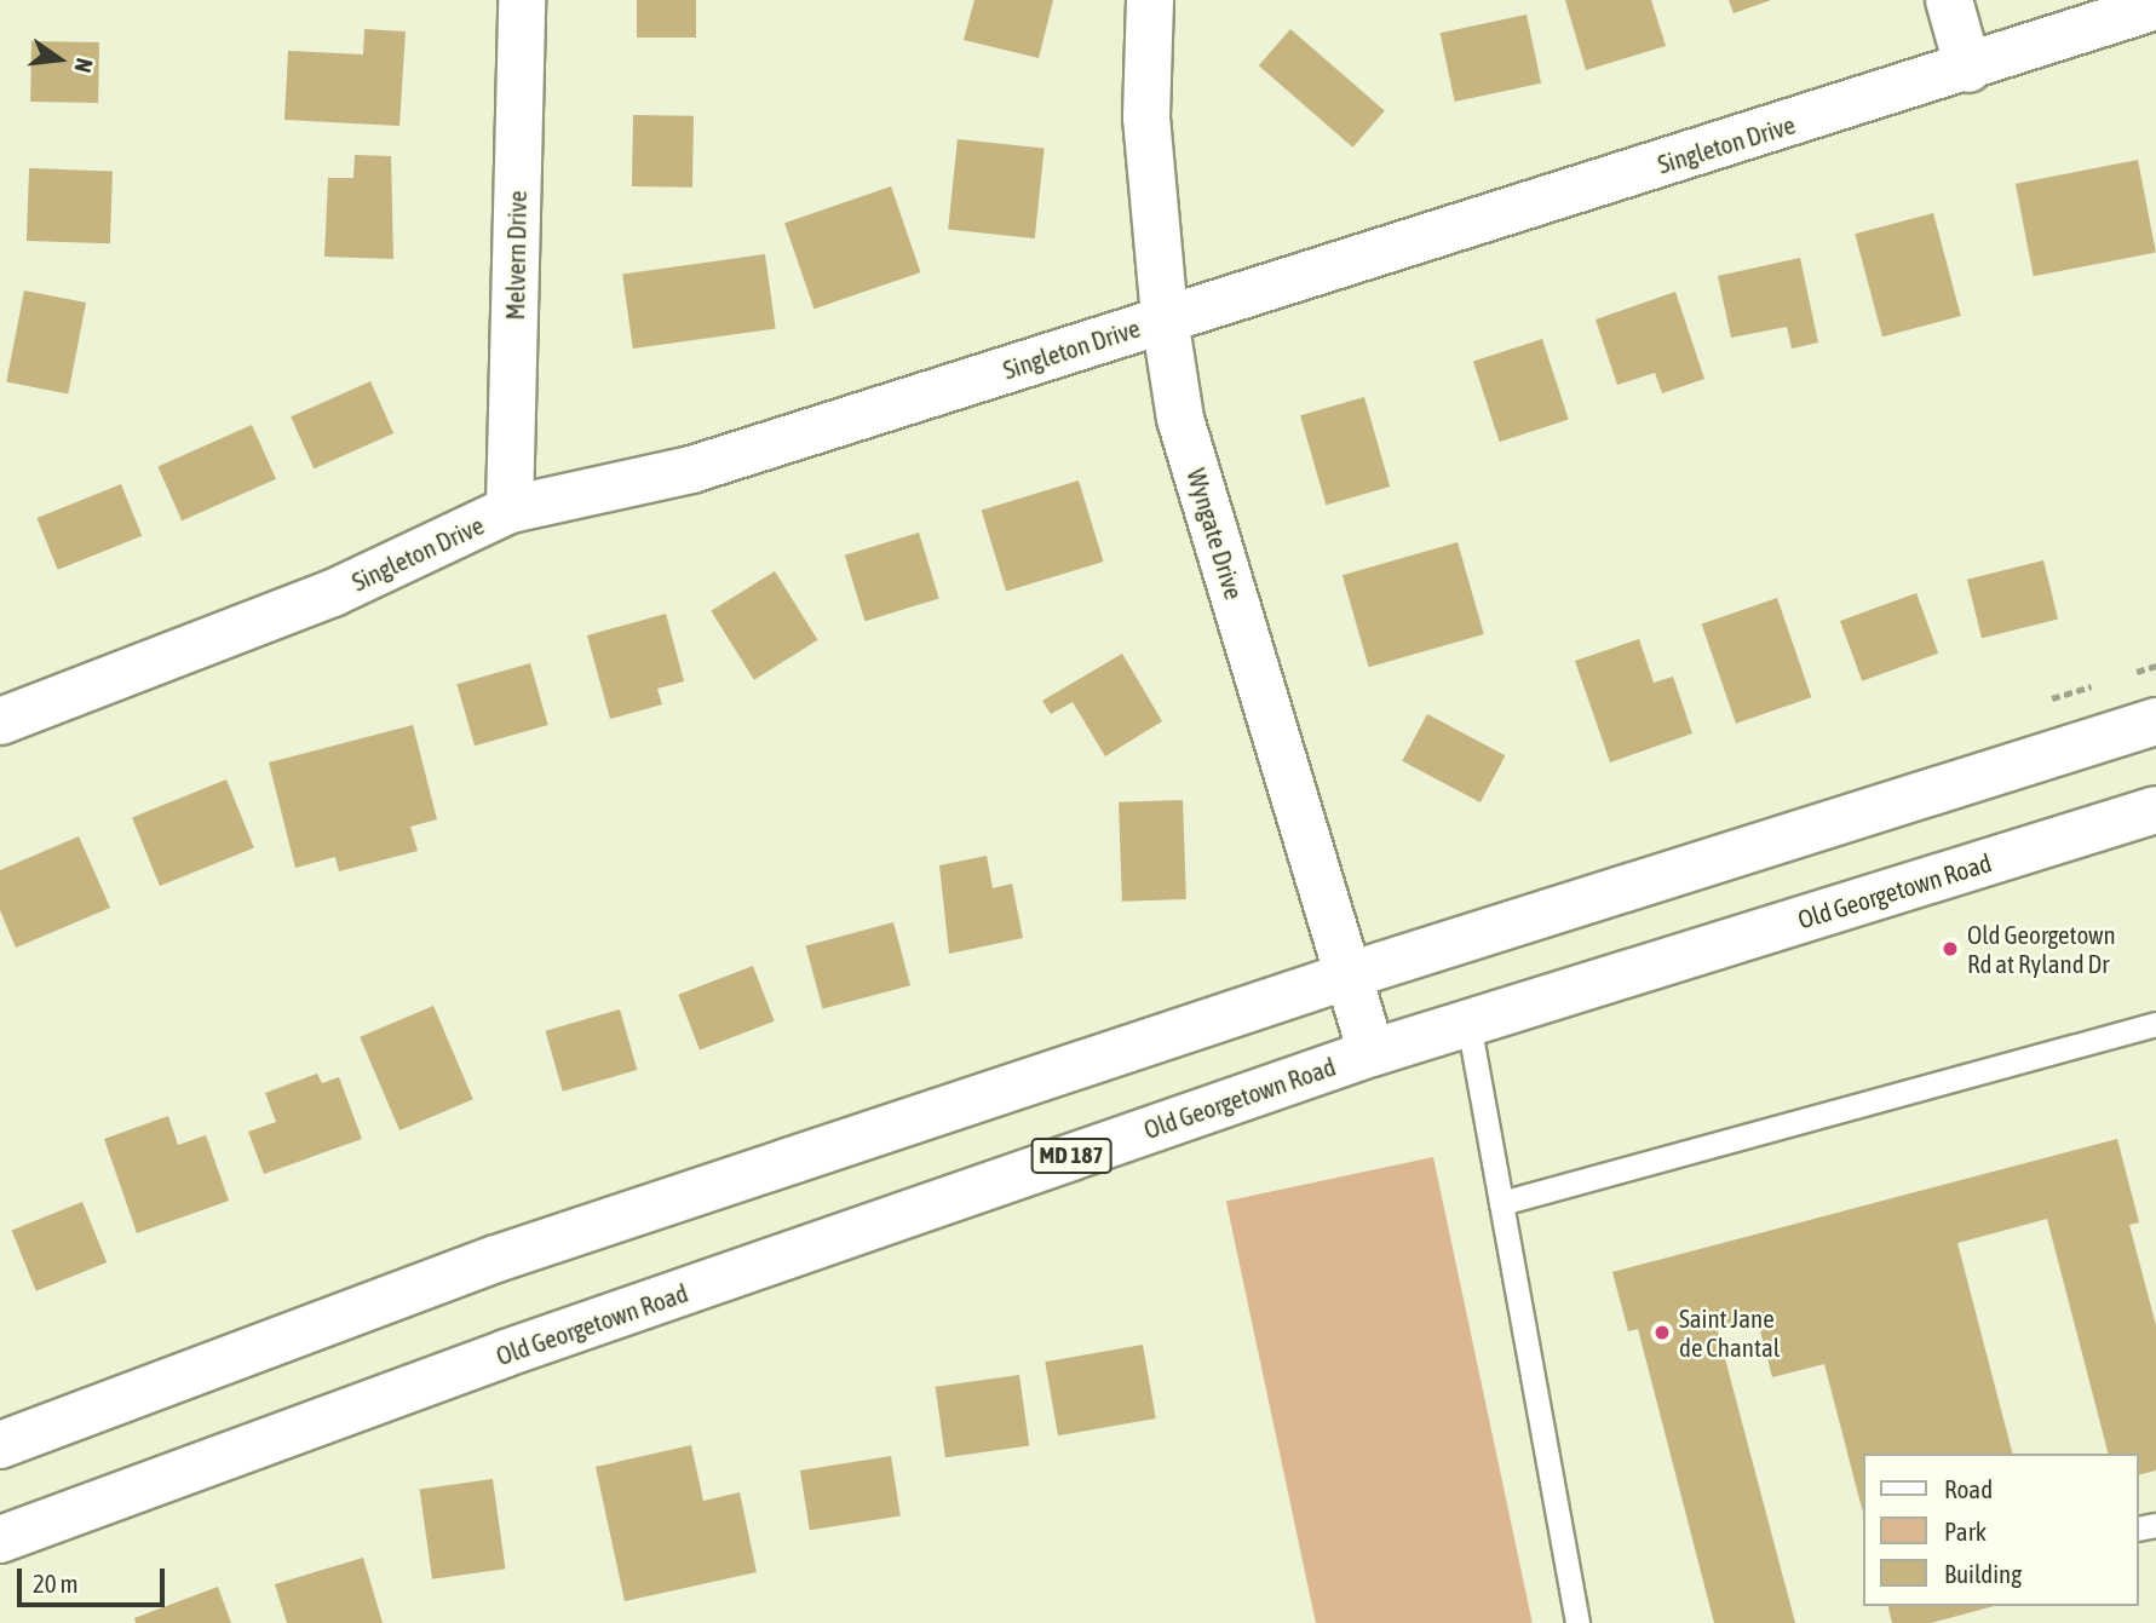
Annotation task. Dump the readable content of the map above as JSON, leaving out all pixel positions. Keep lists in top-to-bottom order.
{
  "streets": {
    "main road": [
      "Singleton Drive",
      "Melvern Drive",
      "Wyngate Drive",
      "Old Georgetown Road",
      "MD 187"
    ]
  },
  "crossings": [
    ["Singleton Drive", "Melvern Drive"],
    ["Singleton Drive", "Wyngate Drive"],
    ["Wyngate Drive", "Old Georgetown Road"]
  ],
  "places": ["Old Georgetown Rd at Ryland Dr", "Saint Jane de Chantal"],
  "legend": ["Road", "Park", "Building"],
  "scale_bar": "20 m",
  "north": "right"
}
